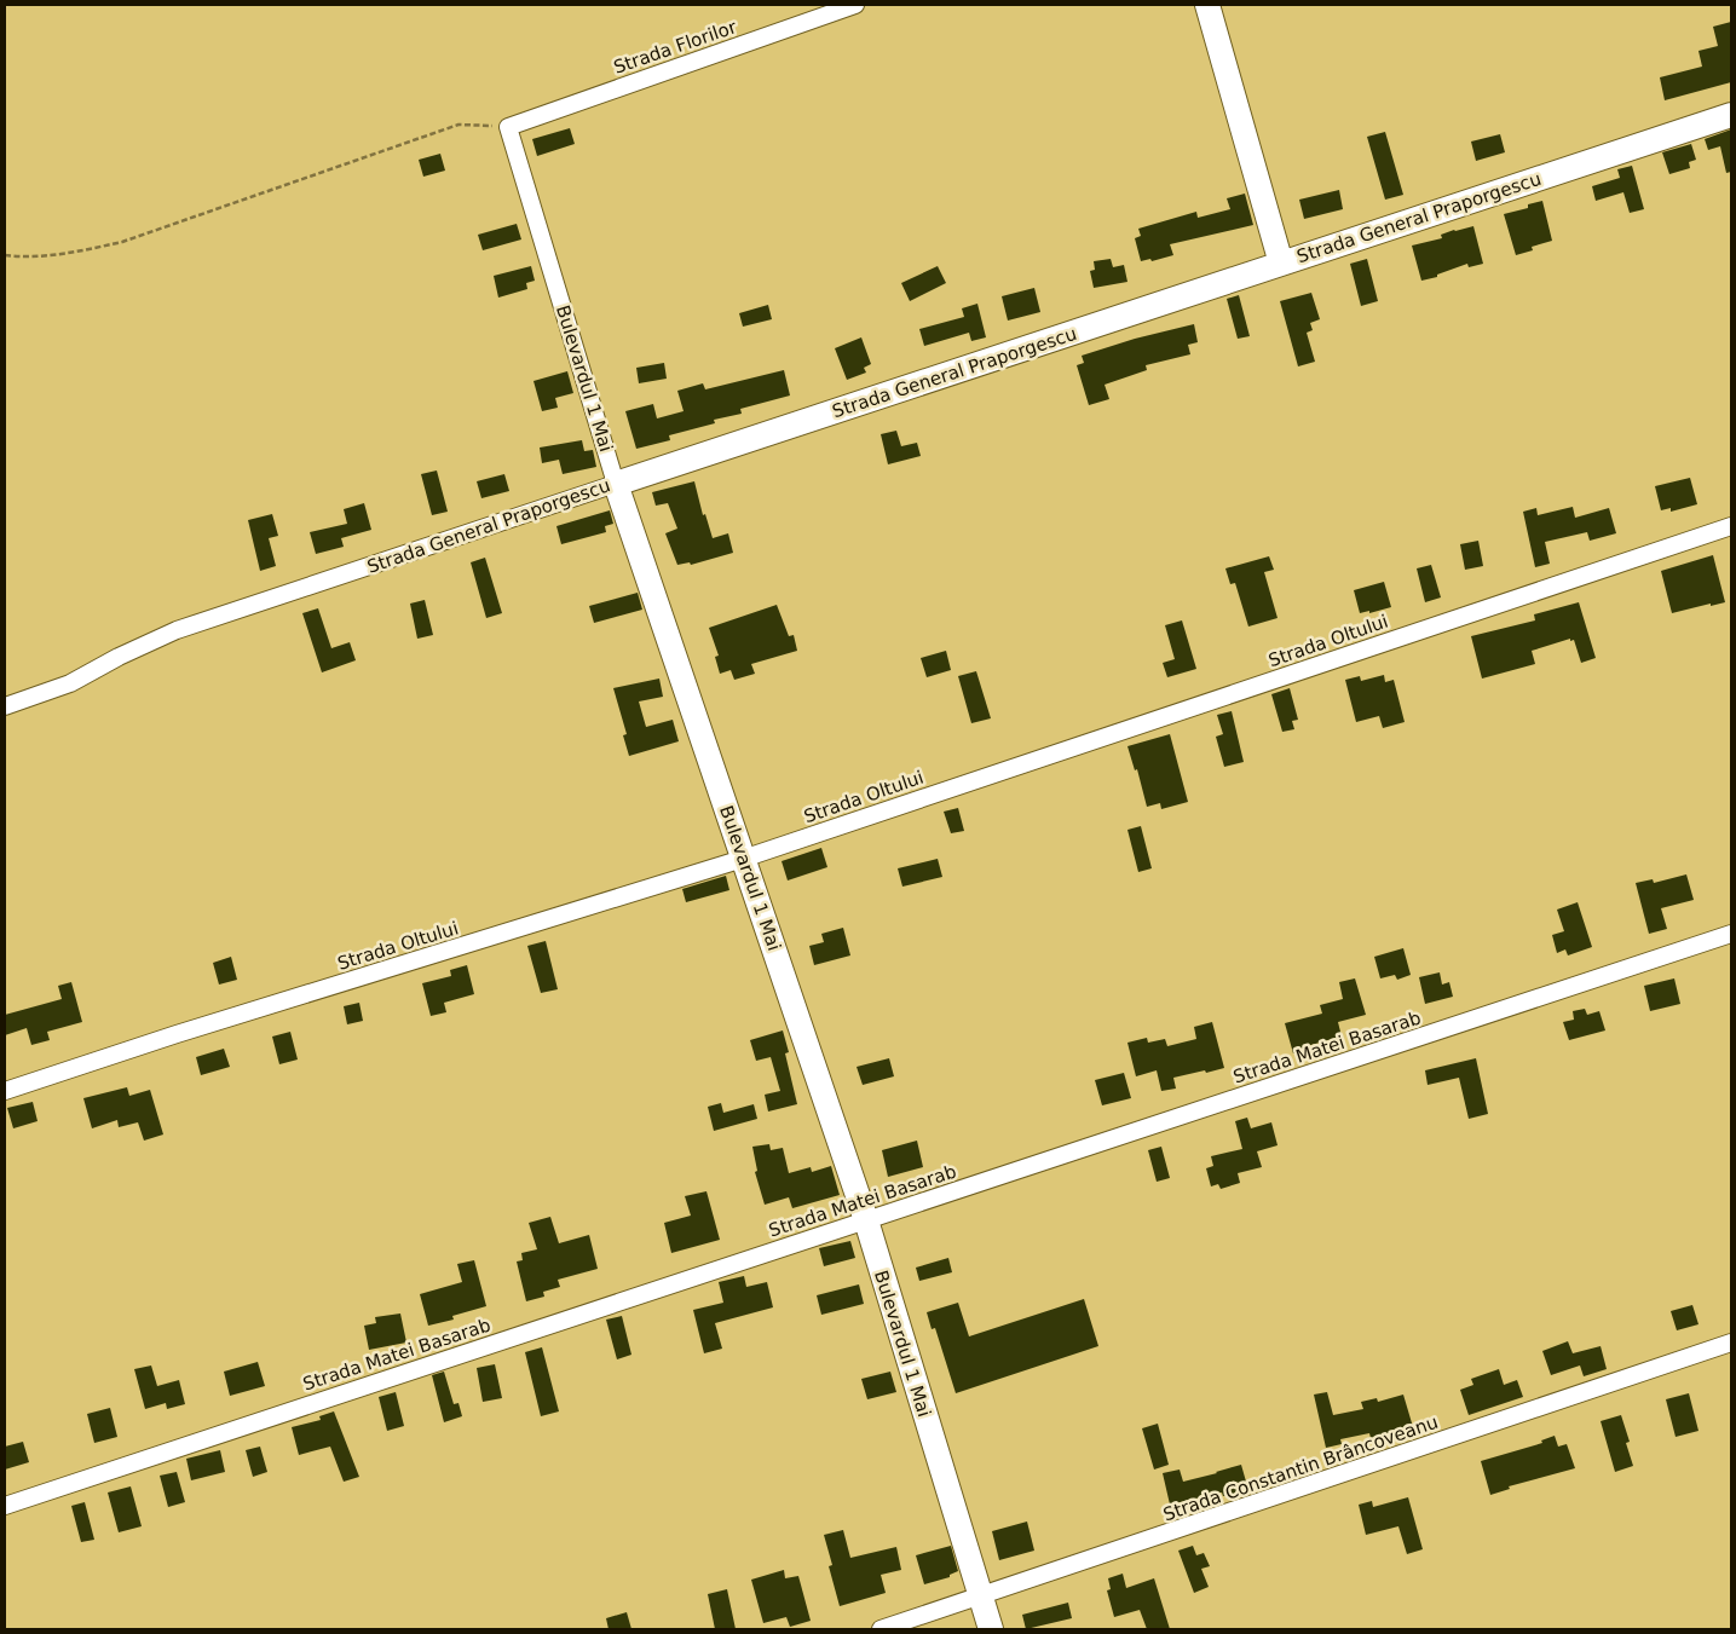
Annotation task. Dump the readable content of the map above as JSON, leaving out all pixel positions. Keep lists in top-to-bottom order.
{
  "streets": {
    "street": [
      "Strada Florilor",
      "Strada General Praporgescu",
      "Bulevardul 1 Mai",
      "Strada Oltului",
      "Strada Matei Basarab",
      "Strada Constantin Brâncoveanu"
    ]
  },
  "crossings": [
    ["Strada Florilor", "Bulevardul 1 Mai"],
    ["Strada General Praporgescu", "Bulevardul 1 Mai"],
    ["Bulevardul 1 Mai", "Strada Oltului"],
    ["Bulevardul 1 Mai", "Strada Matei Basarab"],
    ["Bulevardul 1 Mai", "Strada Constantin Brâncoveanu"]
  ]
}
